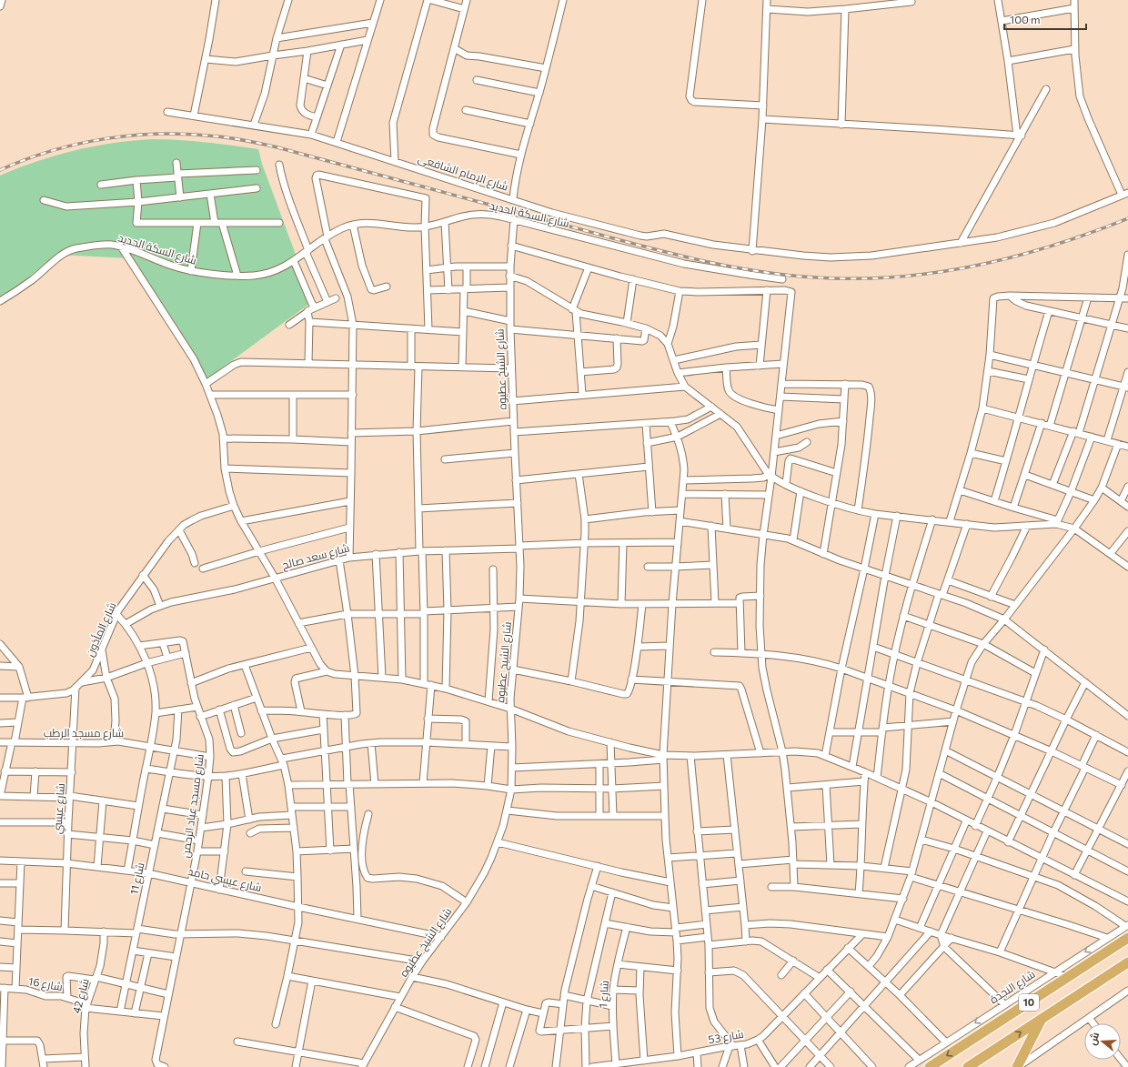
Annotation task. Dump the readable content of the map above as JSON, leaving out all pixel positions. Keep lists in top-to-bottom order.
{
  "streets": {
    "main road": ["10"],
    "street": [
      "شارع الإمام الشافعى",
      "شارع السكة الحديد",
      "شارع الشيخ عطيوه",
      "شارع سعد صالح",
      "شارع المأذون",
      "شارع مسجد الرطب",
      "شارع مسجد عباد الرحمن",
      "شارع عيسي",
      "شارع 11",
      "شارع عيسي حامد",
      "شارع 16",
      "شارع النجدة",
      "شارع 1",
      "شارع 42",
      "شارع 53"
    ]
  },
  "crossings": [
    ["شارع السكة الحديد", "شارع الشيخ عطيوه"],
    ["شارع الشيخ عطيوه", "شارع سعد صالح"],
    ["شارع الشيخ عطيوه", "شارع عيسي حامد"],
    ["شارع المأذون", "شارع عيسي"],
    ["شارع مسجد الرطب", "شارع مسجد عباد الرحمن"],
    ["شارع مسجد الرطب", "شارع عيسي"],
    ["شارع مسجد الرطب", "شارع 11"],
    ["شارع مسجد عباد الرحمن", "شارع عيسي حامد"],
    ["شارع مسجد عباد الرحمن", "شارع 16"],
    ["شارع عيسي", "شارع عيسي حامد"],
    ["شارع 11", "شارع عيسي حامد"],
    ["شارع 11", "شارع 16"],
    ["شارع 16", "شارع 42"],
    ["شارع 1", "شارع 53"]
  ],
  "scale_bar": "100 m",
  "north": "left"
}
